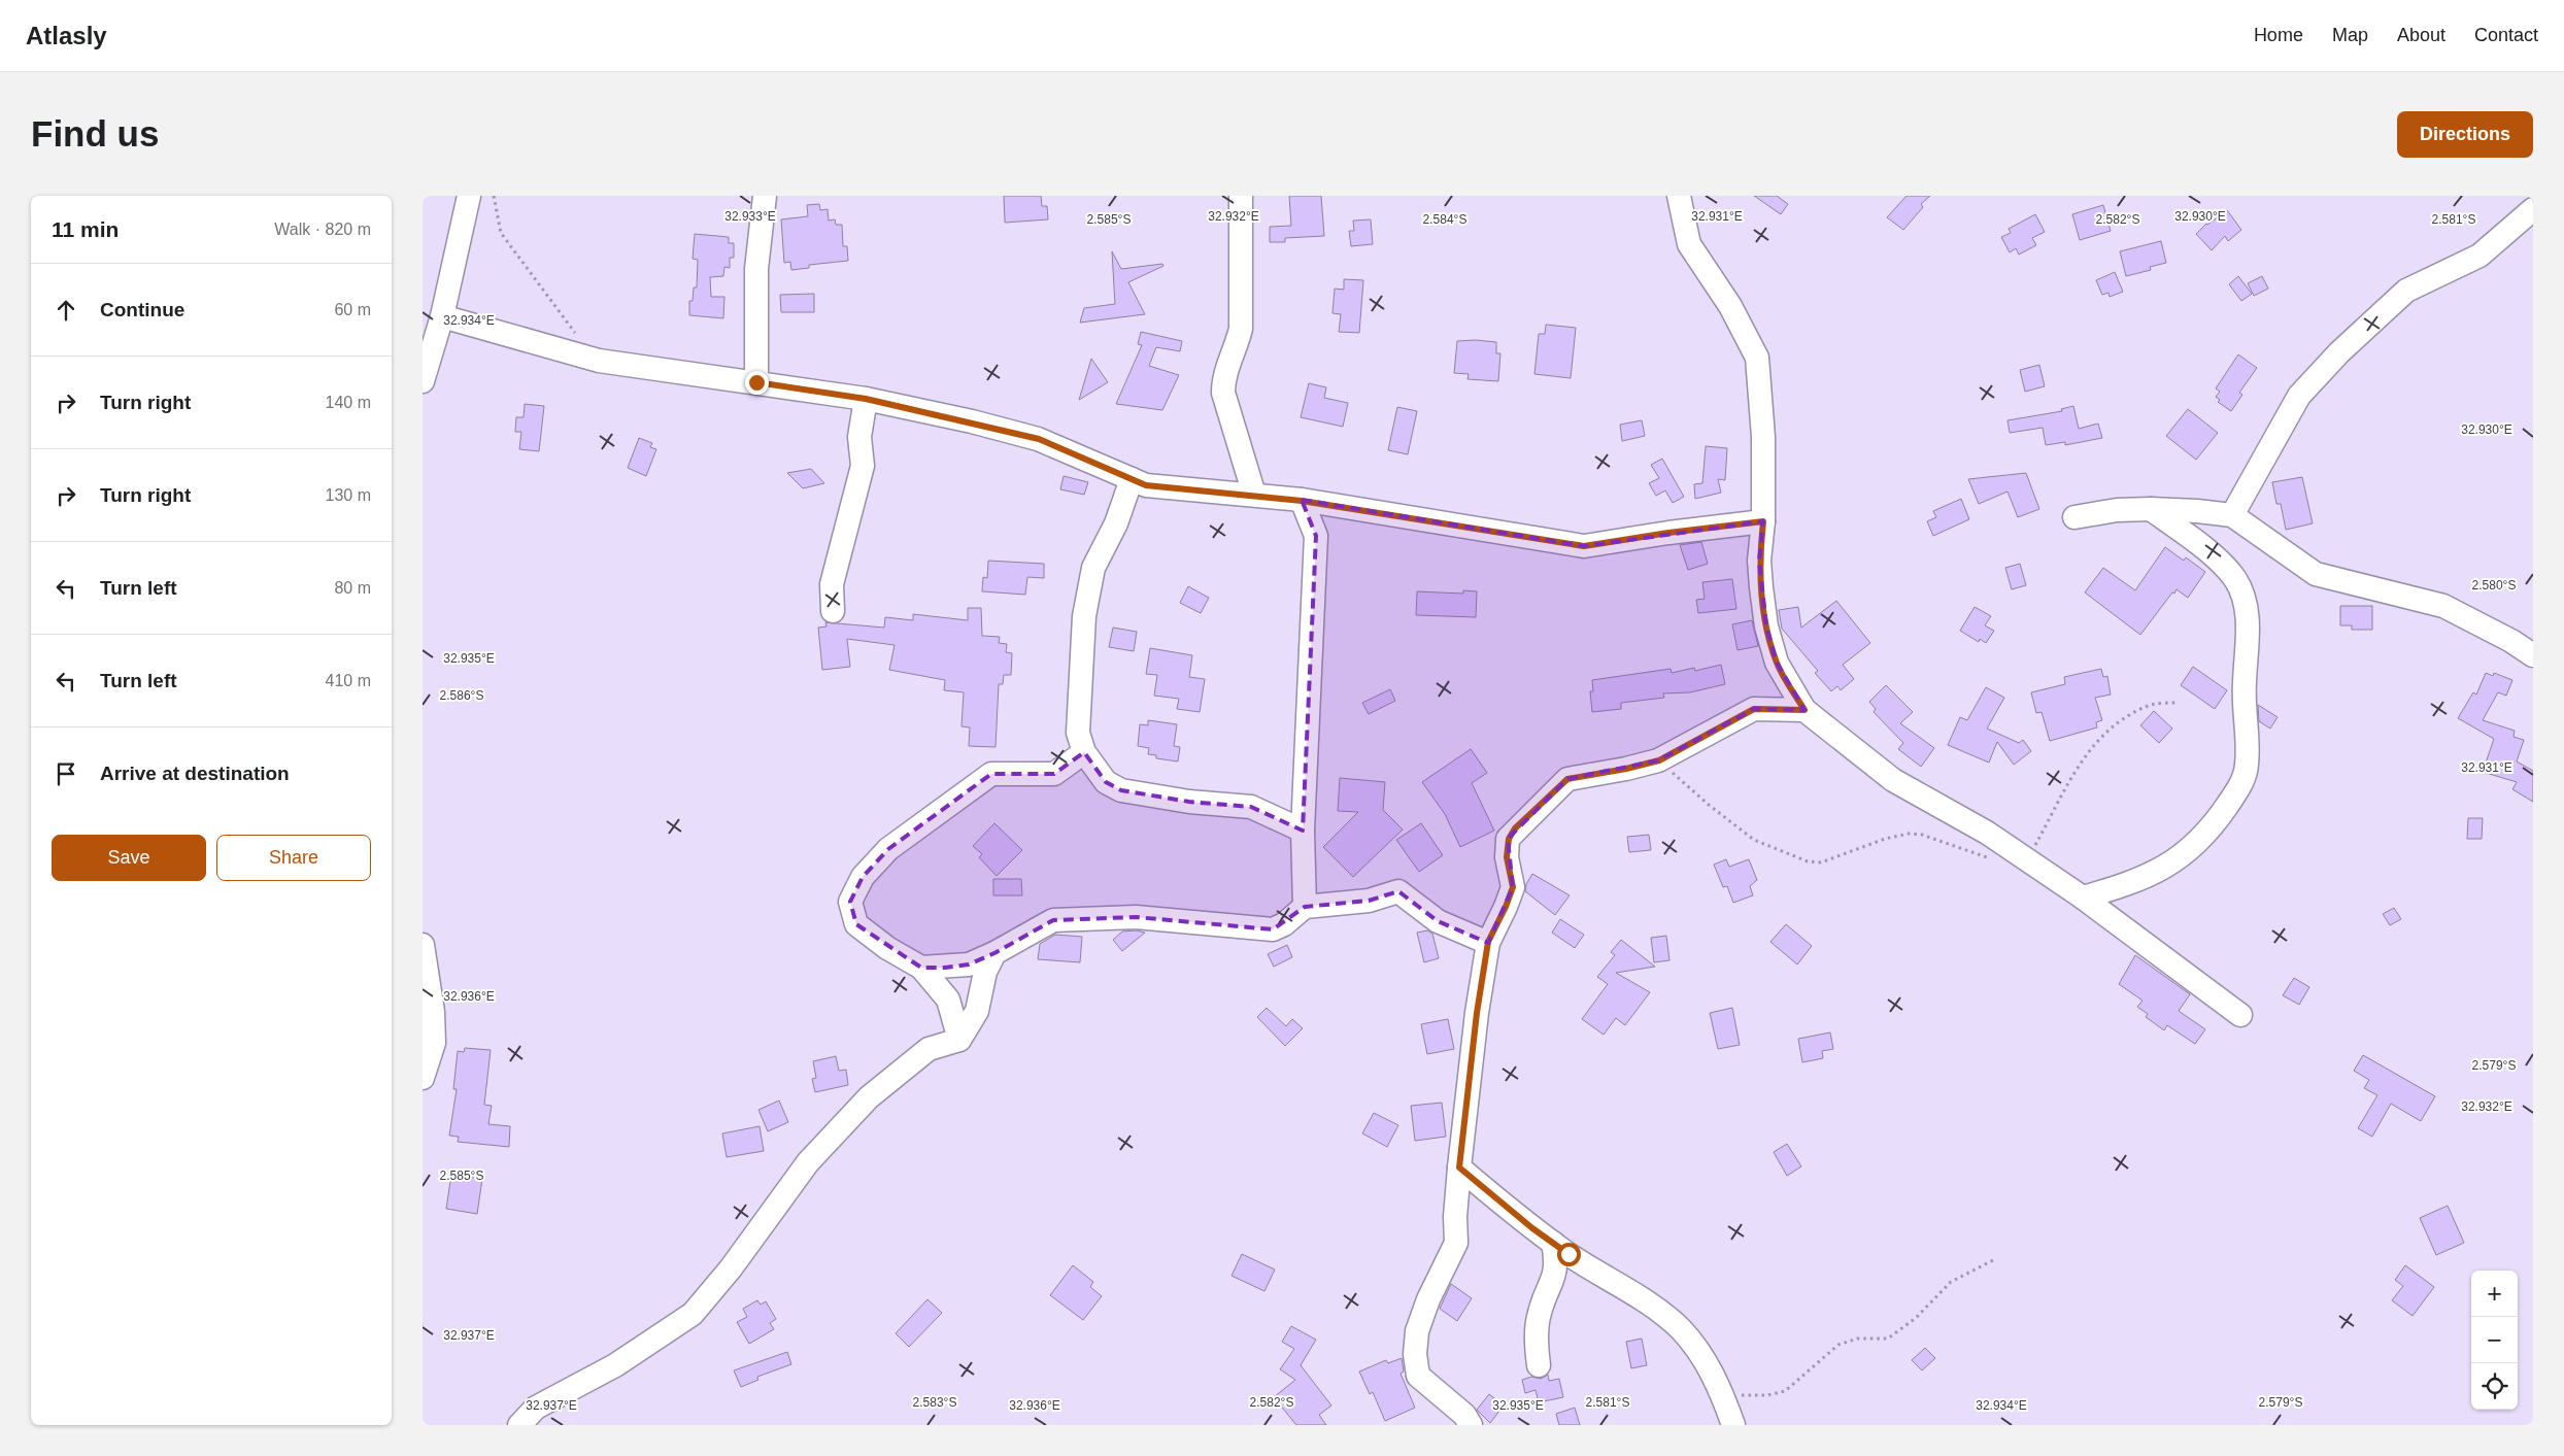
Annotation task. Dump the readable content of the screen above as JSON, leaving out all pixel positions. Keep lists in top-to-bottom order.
{
  "page": {
    "header": "Atlasly",
    "nav": [
      "Home",
      "Map",
      "About",
      "Contact"
    ],
    "buttons": [
      "Directions",
      ["Save", "Share"]
    ],
    "title": "Find us",
    "heading": ["11 min", "Walk · 820 m"],
    "list": [
      ["Continue", "60 m"],
      ["Turn right", "140 m"],
      ["Turn right", "130 m"],
      ["Turn left", "80 m"],
      ["Turn left", "410 m"],
      "Arrive at destination"
    ],
    "map_buttons": ["+", "−"]
  },
  "coordinates": [
    "32.933°E",
    "32.932°E",
    "32.931°E",
    "32.930°E",
    "2.585°S",
    "2.584°S",
    "2.582°S",
    "2.581°S",
    "32.934°E",
    "2.580°S",
    "32.935°E",
    "2.586°S",
    "32.936°E",
    "2.579°S",
    "32.937°E",
    "2.583°S"
  ]
}
